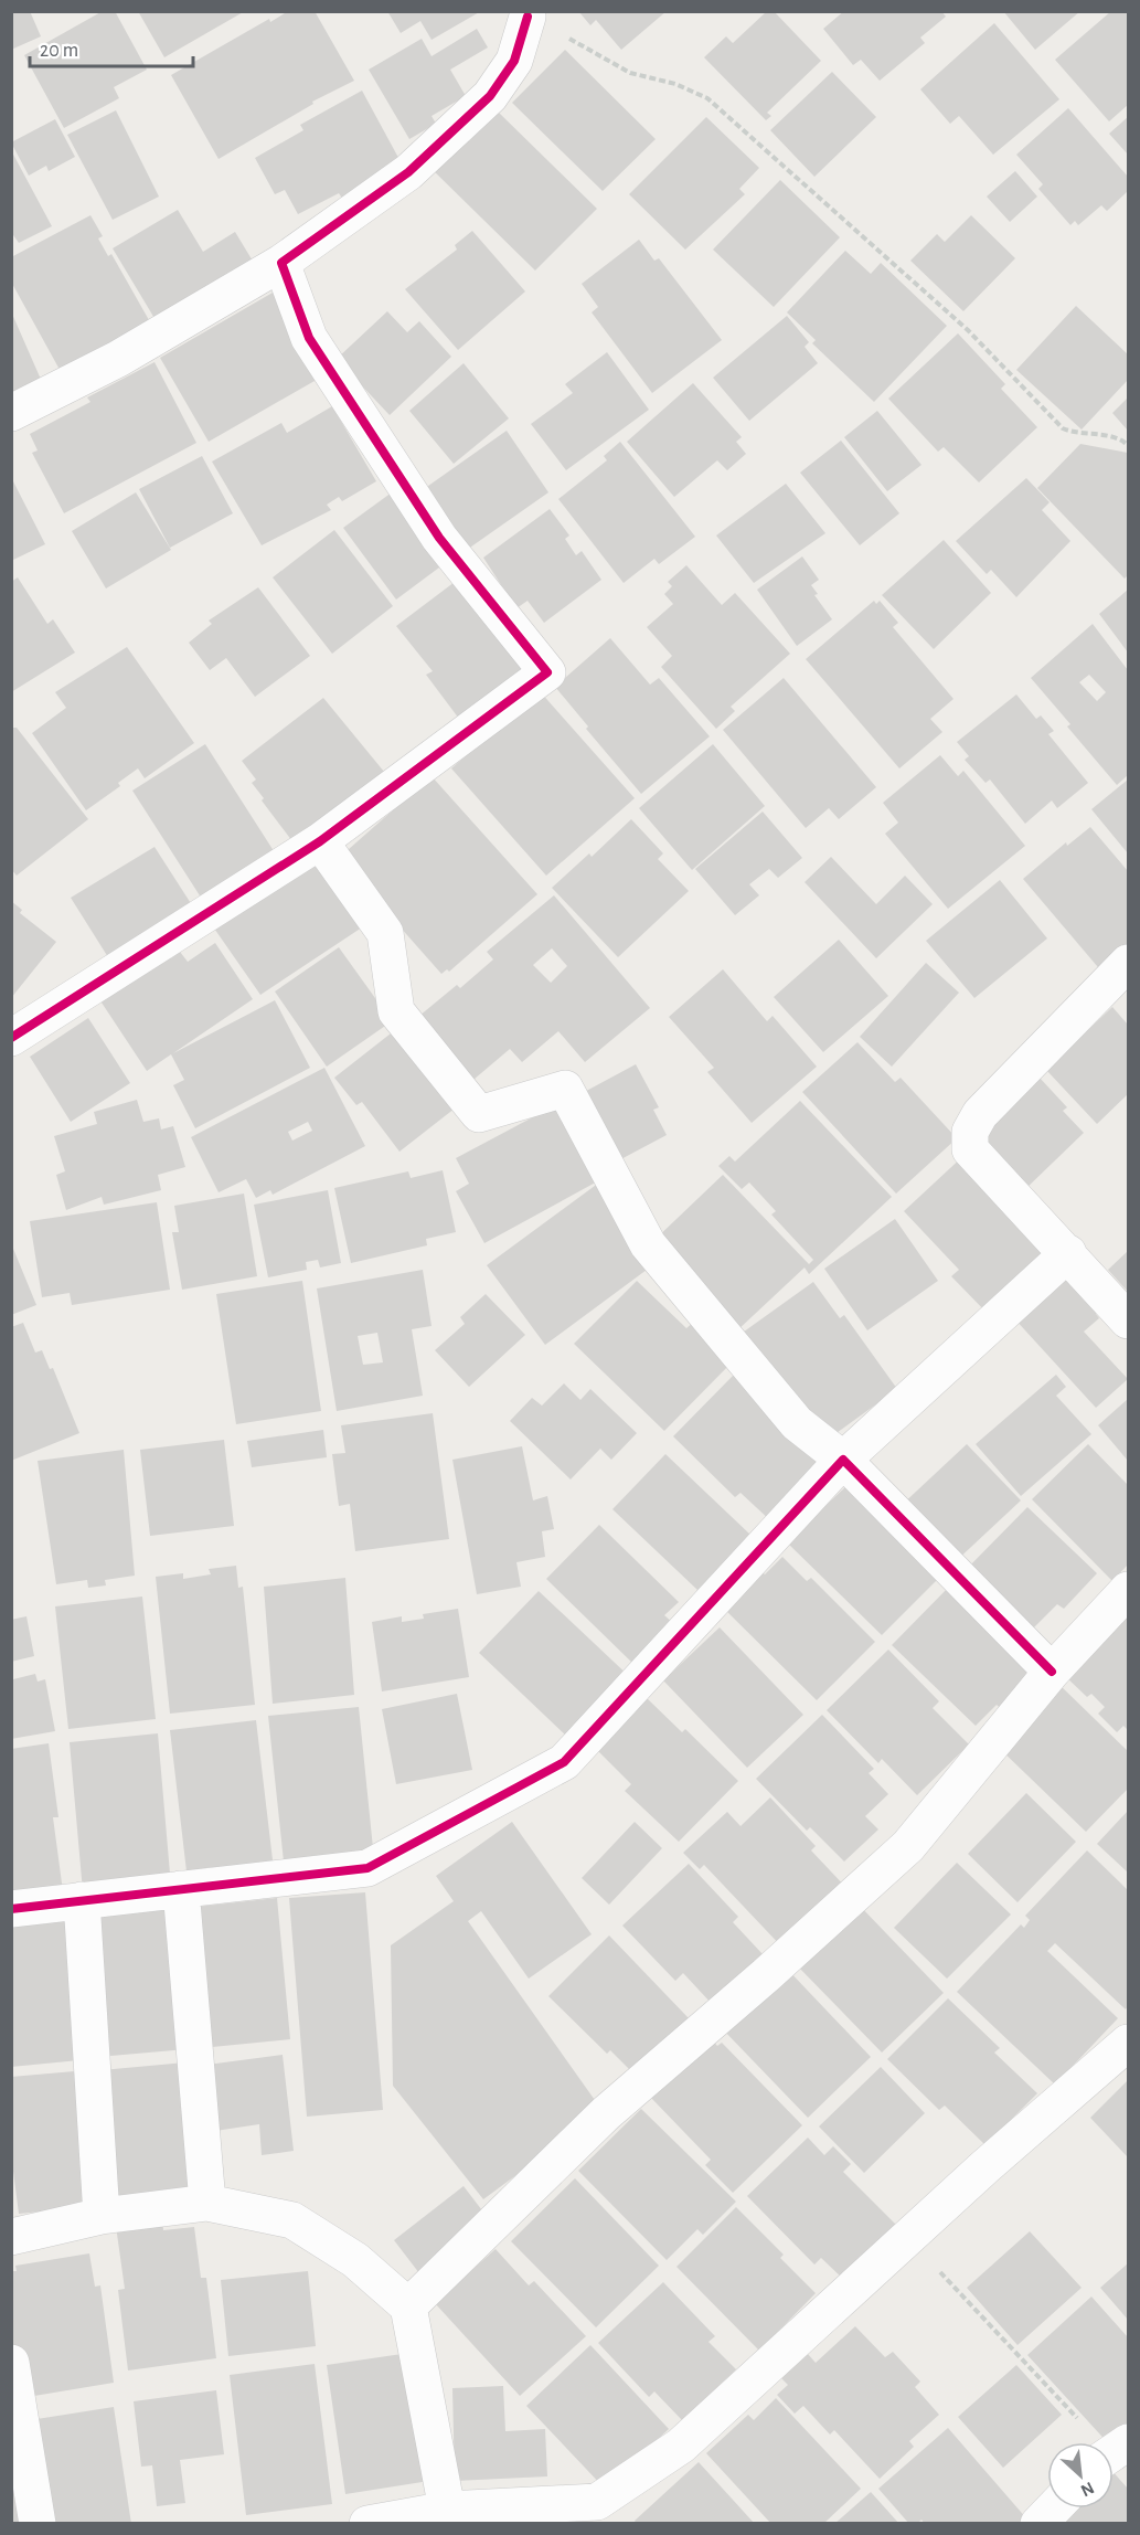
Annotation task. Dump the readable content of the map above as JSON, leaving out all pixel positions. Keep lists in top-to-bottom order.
{
  "scale_bar": "20 m",
  "north": "bottom right"
}
